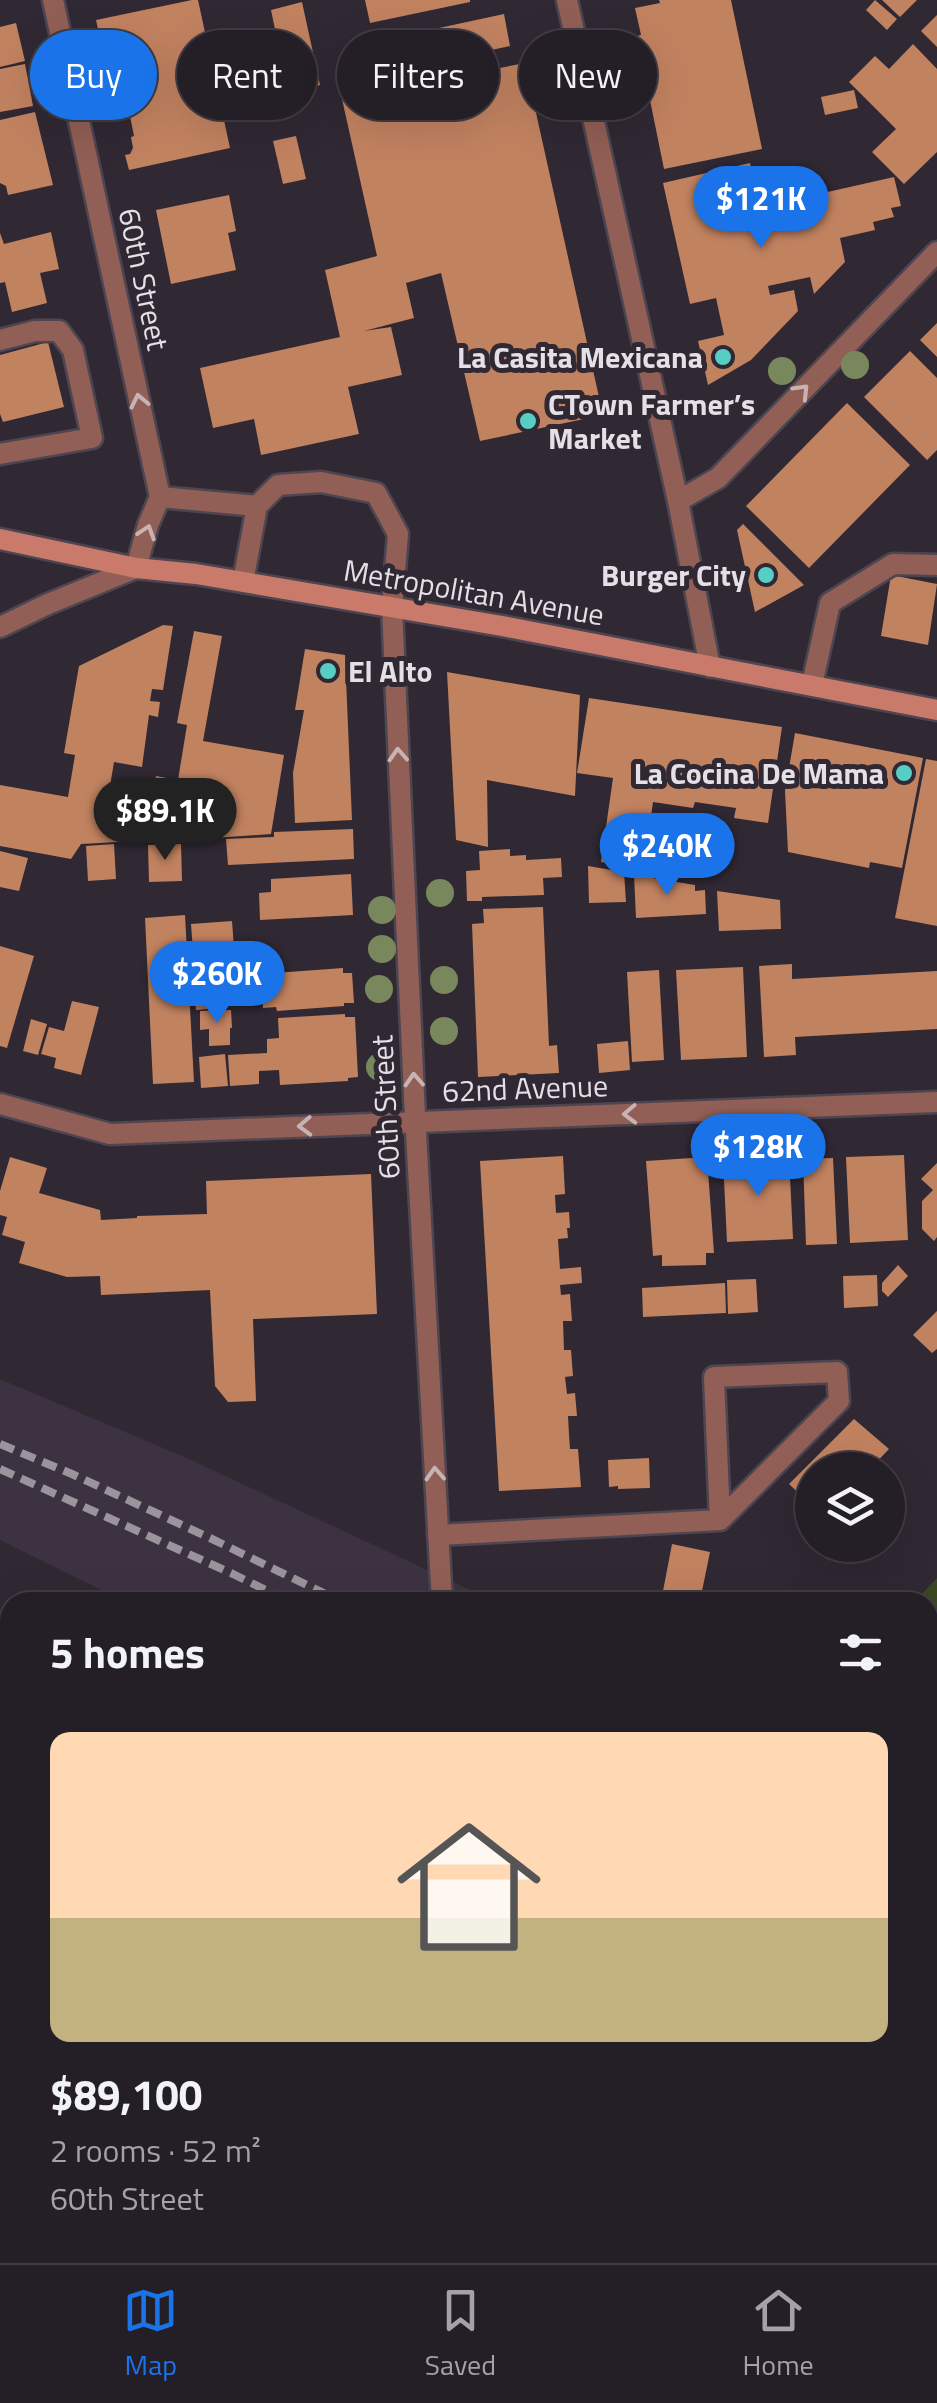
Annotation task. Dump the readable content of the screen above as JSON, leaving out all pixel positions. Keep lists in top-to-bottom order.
{
  "streets": {
    "main road": ["Metropolitan Avenue"],
    "street": ["60th Street", "62nd Avenue"]
  },
  "crossings": [
    ["60th Street", "Metropolitan Avenue"],
    ["60th Street", "62nd Avenue"]
  ],
  "one_way": ["60th Street", "62nd Avenue"],
  "places": [
    "La Casita Mexicana",
    "CTown Farmer’s Market",
    "Burger City",
    "El Alto",
    "La Cocina De Mama"
  ],
  "page": {
    "chip": [
      "Buy",
      "Rent",
      "Filters",
      "New"
    ],
    "price": [
      "$121K",
      "$89.1K",
      "$240K",
      "$260K",
      "$128K"
    ],
    "heading": "5 homes",
    "list": [
      {
        "name": "$89,100",
        "note": "2 rooms · 52 m² · 60th Street"
      }
    ],
    "tabs": ["Map", "Saved", "Home"]
  }
}
